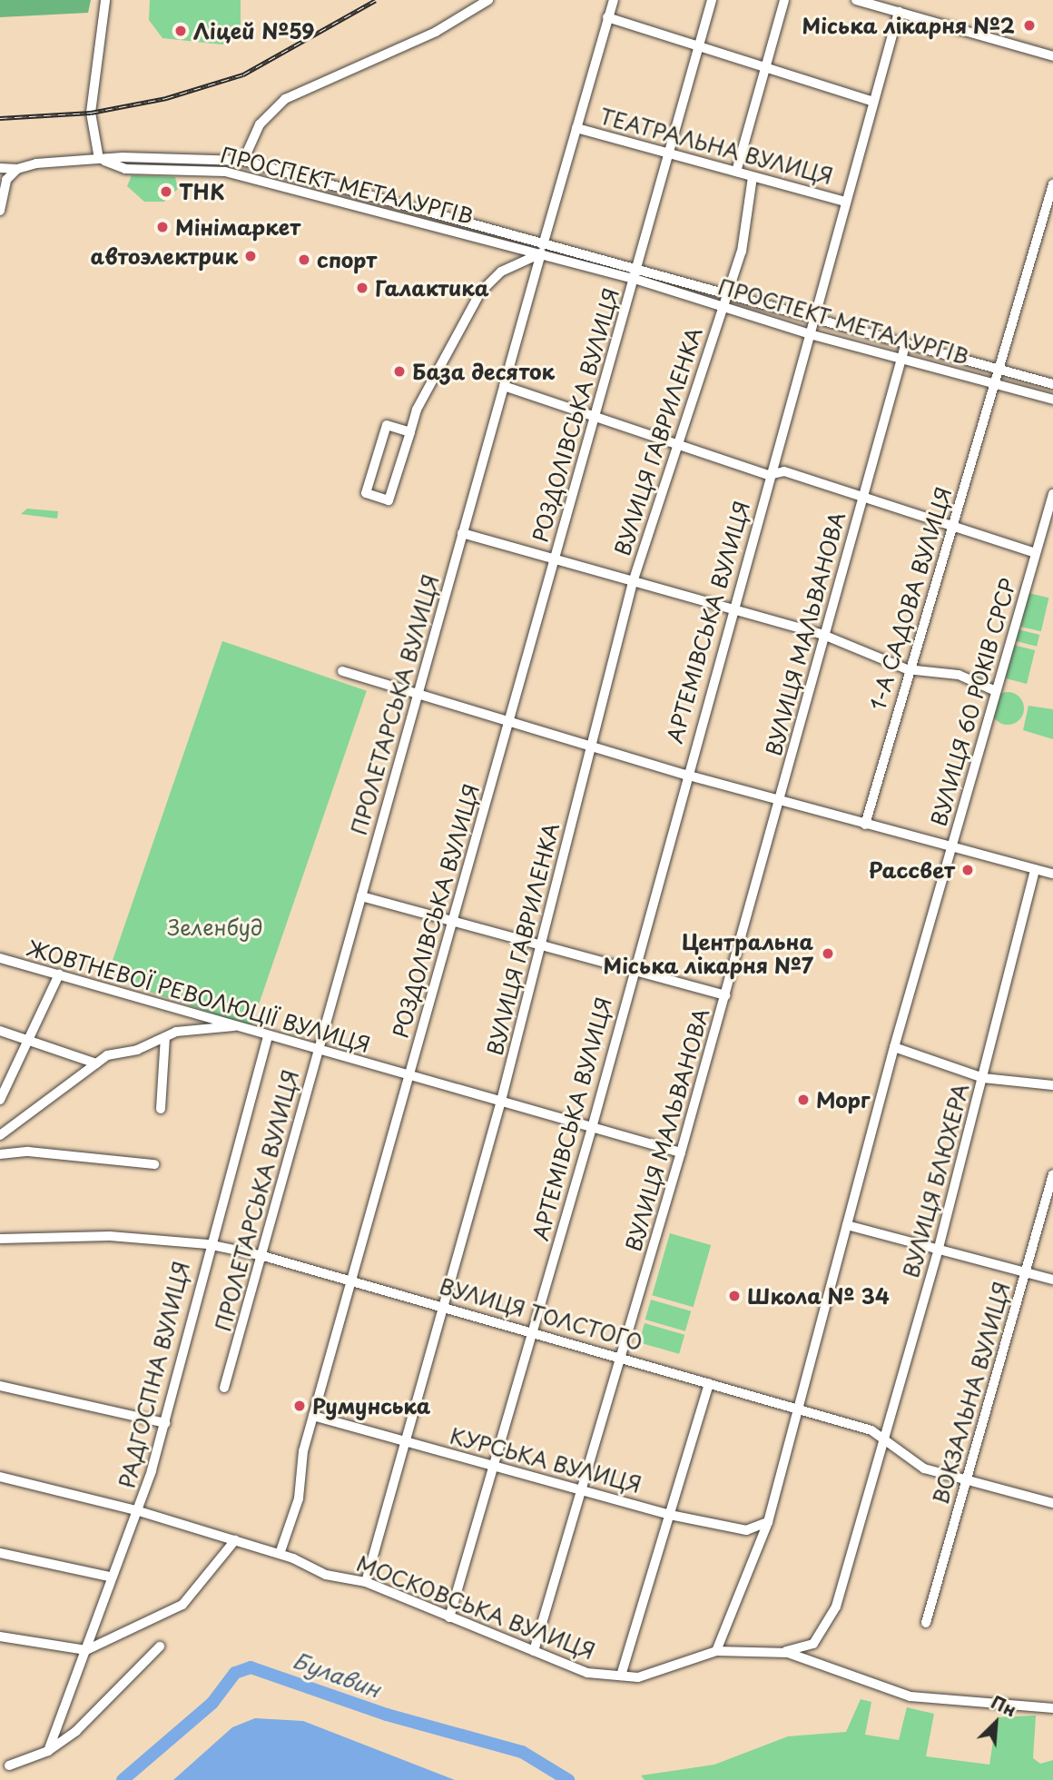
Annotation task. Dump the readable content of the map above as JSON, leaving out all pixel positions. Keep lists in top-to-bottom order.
{
  "streets": {
    "street": [
      "ТЕАТРАЛЬНА ВУЛИЦЯ",
      "ПРОСПЕКТ МЕТАЛУРГІВ",
      "РОЗДОЛІВСЬКА ВУЛИЦЯ",
      "ВУЛИЦЯ ГАВРИЛЕНКА",
      "1-А САДОВА ВУЛИЦЯ",
      "АРТЕМІВСЬКА ВУЛИЦЯ",
      "ВУЛИЦЯ МАЛЬВАНОВА",
      "ВУЛИЦЯ 60 РОКІВ СРСР",
      "ПРОЛЕТАРСЬКА ВУЛИЦЯ",
      "ЖОВТНЕВОЇ РЕВОЛЮЦІЇ ВУЛИЦЯ",
      "ВУЛИЦЯ БЛЮХЕРА",
      "ВУЛИЦЯ ТОЛСТОГО",
      "РАДГОСПНА ВУЛИЦЯ",
      "ВОКЗАЛЬНА ВУЛИЦЯ",
      "КУРСЬКА ВУЛИЦЯ",
      "МОСКОВСЬКА ВУЛИЦЯ"
    ]
  },
  "crossings": [
    ["ПРОСПЕКТ МЕТАЛУРГІВ", "РОЗДОЛІВСЬКА ВУЛИЦЯ"],
    ["ПРОСПЕКТ МЕТАЛУРГІВ", "ВУЛИЦЯ ГАВРИЛЕНКА"],
    ["ПРОСПЕКТ МЕТАЛУРГІВ", "1-А САДОВА ВУЛИЦЯ"],
    ["ПРОСПЕКТ МЕТАЛУРГІВ", "АРТЕМІВСЬКА ВУЛИЦЯ"],
    ["ПРОСПЕКТ МЕТАЛУРГІВ", "ВУЛИЦЯ МАЛЬВАНОВА"],
    ["ПРОСПЕКТ МЕТАЛУРГІВ", "ПРОЛЕТАРСЬКА ВУЛИЦЯ"],
    ["РОЗДОЛІВСЬКА ВУЛИЦЯ", "ЖОВТНЕВОЇ РЕВОЛЮЦІЇ ВУЛИЦЯ"],
    ["РОЗДОЛІВСЬКА ВУЛИЦЯ", "ВУЛИЦЯ ТОЛСТОГО"],
    ["РОЗДОЛІВСЬКА ВУЛИЦЯ", "КУРСЬКА ВУЛИЦЯ"],
    ["РОЗДОЛІВСЬКА ВУЛИЦЯ", "МОСКОВСЬКА ВУЛИЦЯ"],
    ["ВУЛИЦЯ ГАВРИЛЕНКА", "ЖОВТНЕВОЇ РЕВОЛЮЦІЇ ВУЛИЦЯ"],
    ["ВУЛИЦЯ ГАВРИЛЕНКА", "ВУЛИЦЯ ТОЛСТОГО"],
    ["ВУЛИЦЯ ГАВРИЛЕНКА", "КУРСЬКА ВУЛИЦЯ"],
    ["ВУЛИЦЯ ГАВРИЛЕНКА", "МОСКОВСЬКА ВУЛИЦЯ"],
    ["АРТЕМІВСЬКА ВУЛИЦЯ", "ЖОВТНЕВОЇ РЕВОЛЮЦІЇ ВУЛИЦЯ"],
    ["АРТЕМІВСЬКА ВУЛИЦЯ", "ВУЛИЦЯ ТОЛСТОГО"],
    ["АРТЕМІВСЬКА ВУЛИЦЯ", "КУРСЬКА ВУЛИЦЯ"],
    ["АРТЕМІВСЬКА ВУЛИЦЯ", "МОСКОВСЬКА ВУЛИЦЯ"],
    ["ВУЛИЦЯ МАЛЬВАНОВА", "ЖОВТНЕВОЇ РЕВОЛЮЦІЇ ВУЛИЦЯ"],
    ["ВУЛИЦЯ МАЛЬВАНОВА", "ВУЛИЦЯ ТОЛСТОГО"],
    ["ВУЛИЦЯ МАЛЬВАНОВА", "КУРСЬКА ВУЛИЦЯ"],
    ["ВУЛИЦЯ МАЛЬВАНОВА", "МОСКОВСЬКА ВУЛИЦЯ"],
    ["ВУЛИЦЯ 60 РОКІВ СРСР", "ВУЛИЦЯ ТОЛСТОГО"],
    ["ВУЛИЦЯ 60 РОКІВ СРСР", "КУРСЬКА ВУЛИЦЯ"],
    ["ВУЛИЦЯ 60 РОКІВ СРСР", "МОСКОВСЬКА ВУЛИЦЯ"],
    ["ПРОЛЕТАРСЬКА ВУЛИЦЯ", "ЖОВТНЕВОЇ РЕВОЛЮЦІЇ ВУЛИЦЯ"],
    ["ПРОЛЕТАРСЬКА ВУЛИЦЯ", "ВУЛИЦЯ ТОЛСТОГО"],
    ["ЖОВТНЕВОЇ РЕВОЛЮЦІЇ ВУЛИЦЯ", "РАДГОСПНА ВУЛИЦЯ"],
    ["ВУЛИЦЯ БЛЮХЕРА", "ВУЛИЦЯ ТОЛСТОГО"],
    ["ВУЛИЦЯ БЛЮХЕРА", "МОСКОВСЬКА ВУЛИЦЯ"],
    ["ВУЛИЦЯ ТОЛСТОГО", "РАДГОСПНА ВУЛИЦЯ"],
    ["ВУЛИЦЯ ТОЛСТОГО", "ВОКЗАЛЬНА ВУЛИЦЯ"],
    ["РАДГОСПНА ВУЛИЦЯ", "МОСКОВСЬКА ВУЛИЦЯ"]
  ],
  "water": ["Булавин"],
  "parks": ["Зеленбуд"],
  "places": [
    "Міська лікарня №2",
    "Ліцей №59",
    "ТНК",
    "Мінімаркет",
    "автоэлектрик",
    "спорт",
    "Галактика",
    "База десяток",
    "Рассвет",
    "Центральна Міська лікарня №7",
    "Морг",
    "Школа № 34",
    "Румунська"
  ],
  "north": "top right"
}
